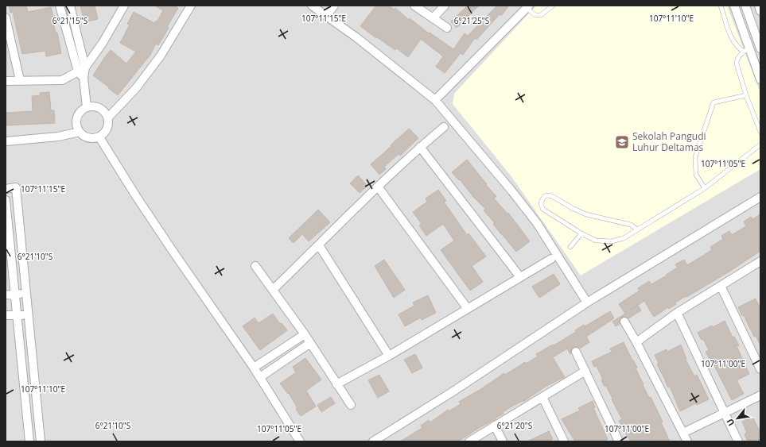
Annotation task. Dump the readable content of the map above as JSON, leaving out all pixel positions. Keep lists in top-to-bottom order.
{
  "places": {
    "school or university": ["Sekolah Pangudi Luhur Deltamas"]
  },
  "north": "bottom left",
  "coordinates": [
    "107°11'15\"E",
    "107°11'10\"E",
    "6°21'15\"S",
    "6°21'25\"S",
    "107°11'05\"E",
    "6°21'10\"S",
    "107°11'00\"E",
    "6°21'20\"S"
  ]
}
